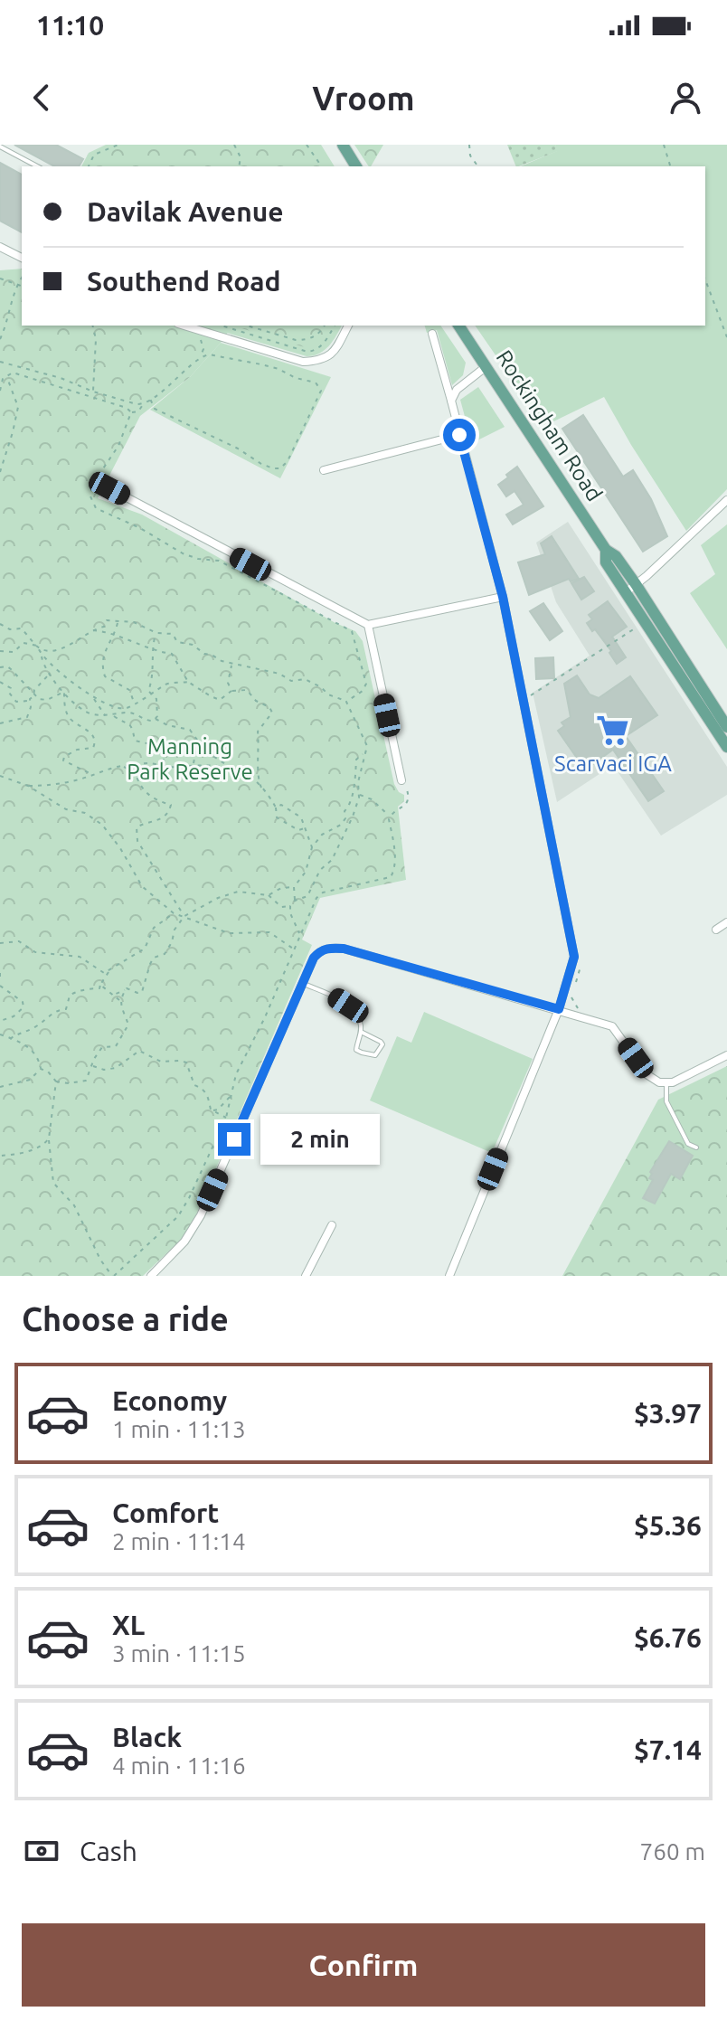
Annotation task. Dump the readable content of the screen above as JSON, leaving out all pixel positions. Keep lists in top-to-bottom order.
{
  "streets": {
    "main road": ["Rockingham Road"]
  },
  "parks": ["Manning Park Reserve"],
  "places": {
    "supermarket": ["Scarvaci IGA"]
  },
  "page": {
    "status": "11:10",
    "header": "Vroom",
    "banner": ["Davilak Avenue", "Southend Road"],
    "bubble": "2 min",
    "heading": "Choose a ride",
    "list": [
      {
        "name": "Economy",
        "note": "1 min · 11:13",
        "value": "$3.97"
      },
      {
        "name": "Comfort",
        "note": "2 min · 11:14",
        "value": "$5.36"
      },
      {
        "name": "XL",
        "note": "3 min · 11:15",
        "value": "$6.76"
      },
      {
        "name": "Black",
        "note": "4 min · 11:16",
        "value": "$7.14"
      }
    ],
    "pay": ["Cash", "760 m"],
    "buttons": "Confirm"
  }
}
